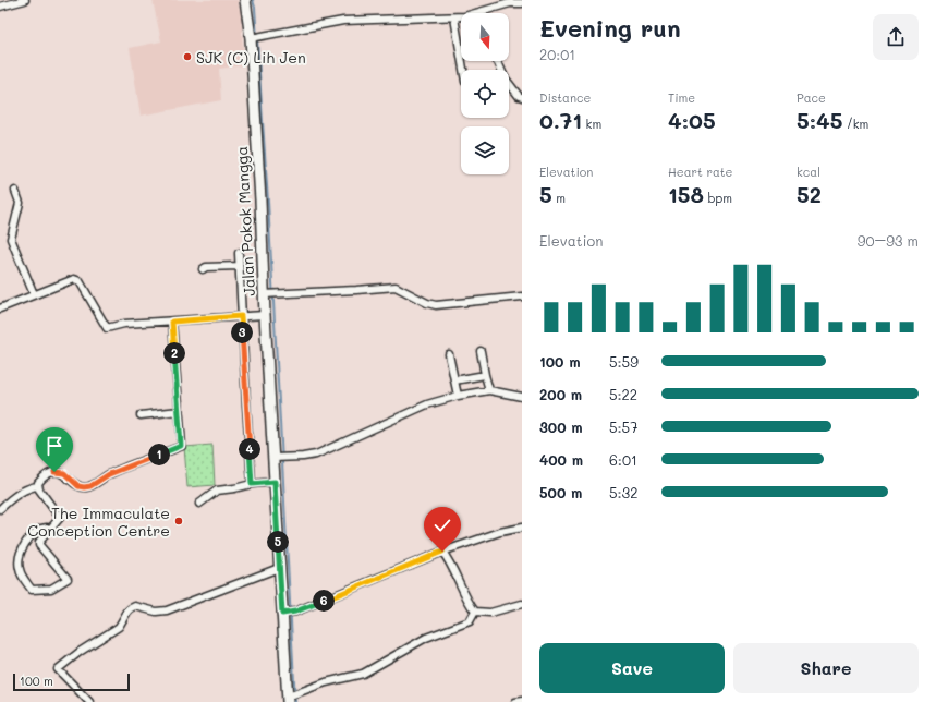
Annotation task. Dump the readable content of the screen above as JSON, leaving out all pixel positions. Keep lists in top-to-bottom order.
{
  "streets": {
    "main road": ["Jalan Pokok Mangga"]
  },
  "places": ["SJK (C) Lih Jen", "The Immaculate Conception Centre"],
  "scale_bar": "100 m",
  "north": "bottom",
  "page": {
    "heading": ["Evening run", "20:01"],
    "stats": [
      ["Distance", "0.71 km"],
      ["Time", "4:05"],
      ["Pace", "5:45 /km"],
      ["Elevation", "5 m"],
      ["Heart rate", "158 bpm"],
      ["kcal", "52"]
    ],
    "chart": ["Elevation", "90–93 m"],
    "pins": [
      "3",
      "2",
      "4",
      "1",
      "5",
      "6"
    ],
    "list": [
      {
        "name": "100 m",
        "note": "5:59"
      },
      {
        "name": "200 m",
        "note": "5:22"
      },
      {
        "name": "300 m",
        "note": "5:57"
      },
      {
        "name": "400 m",
        "note": "6:01"
      },
      {
        "name": "500 m",
        "note": "5:32"
      }
    ],
    "buttons": ["Save", "Share"],
    "scale": "100 m"
  }
}
